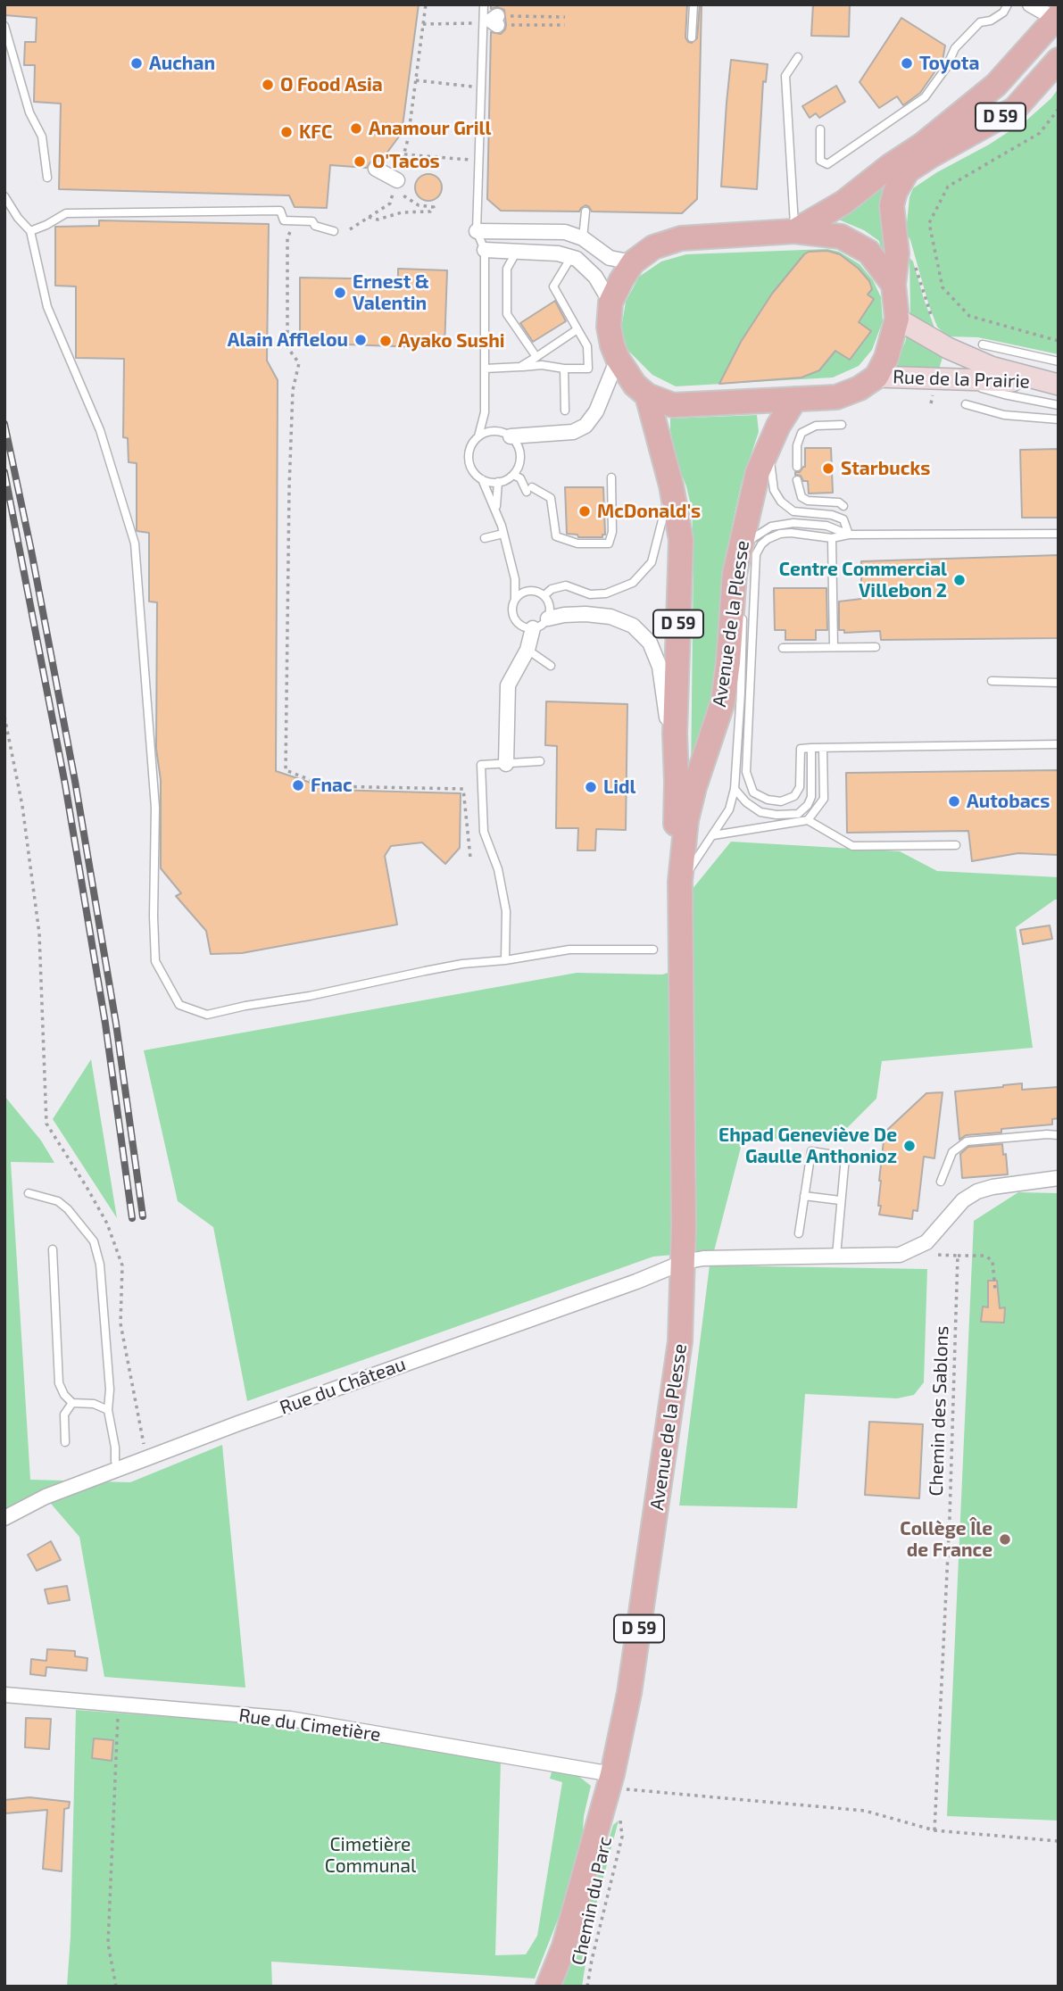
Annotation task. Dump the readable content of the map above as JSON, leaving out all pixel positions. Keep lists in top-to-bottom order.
{
  "streets": {
    "main road": ["D 59", "Avenue de la Plesse"],
    "street": ["Rue de la Prairie", "Rue du Château", "Rue du Cimetière"],
    "path": ["Chemin des Sablons", "Chemin du Parc"]
  },
  "crossings": [
    ["D 59", "Avenue de la Plesse"],
    ["Avenue de la Plesse", "Rue du Château"],
    ["Avenue de la Plesse", "Rue du Cimetière"]
  ],
  "parks": ["Cimetière Communal"],
  "places": [
    "Auchan",
    "Toyota",
    "O Food Asia",
    "Anamour Grill",
    "KFC",
    "O'Tacos",
    "Ernest & Valentin",
    "Alain Afflelou",
    "Ayako Sushi",
    "Starbucks",
    "McDonald's",
    "Centre Commercial Villebon 2",
    "Fnac",
    "Lidl",
    "Autobacs",
    "Ehpad Geneviève De Gaulle Anthonioz",
    "Collège Île de France"
  ]
}
